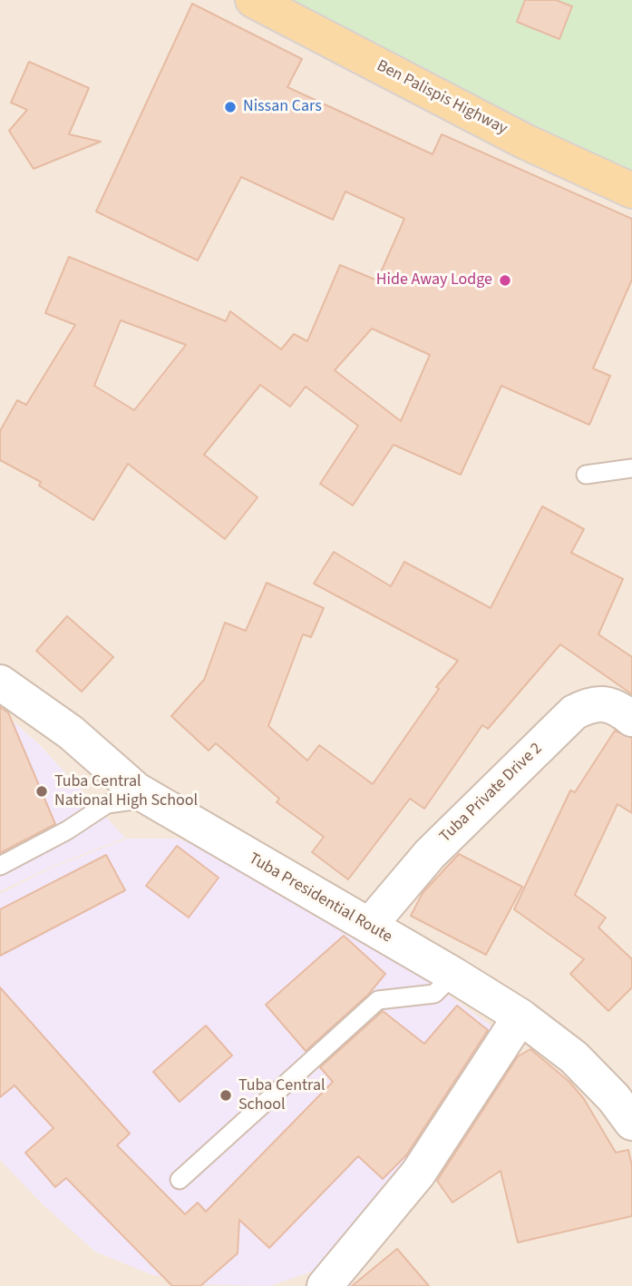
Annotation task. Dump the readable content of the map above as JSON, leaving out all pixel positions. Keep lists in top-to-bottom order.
{
  "streets": {
    "main road": ["Ben Palispis Highway"],
    "street": ["Tuba Private Drive 2", "Tuba Presidential Route"]
  },
  "crossings": [
    ["Tuba Private Drive 2", "Tuba Presidential Route"]
  ],
  "places": [
    "Nissan Cars",
    "Hide Away Lodge",
    "Tuba Central National High School",
    "Tuba Central School"
  ]
}
